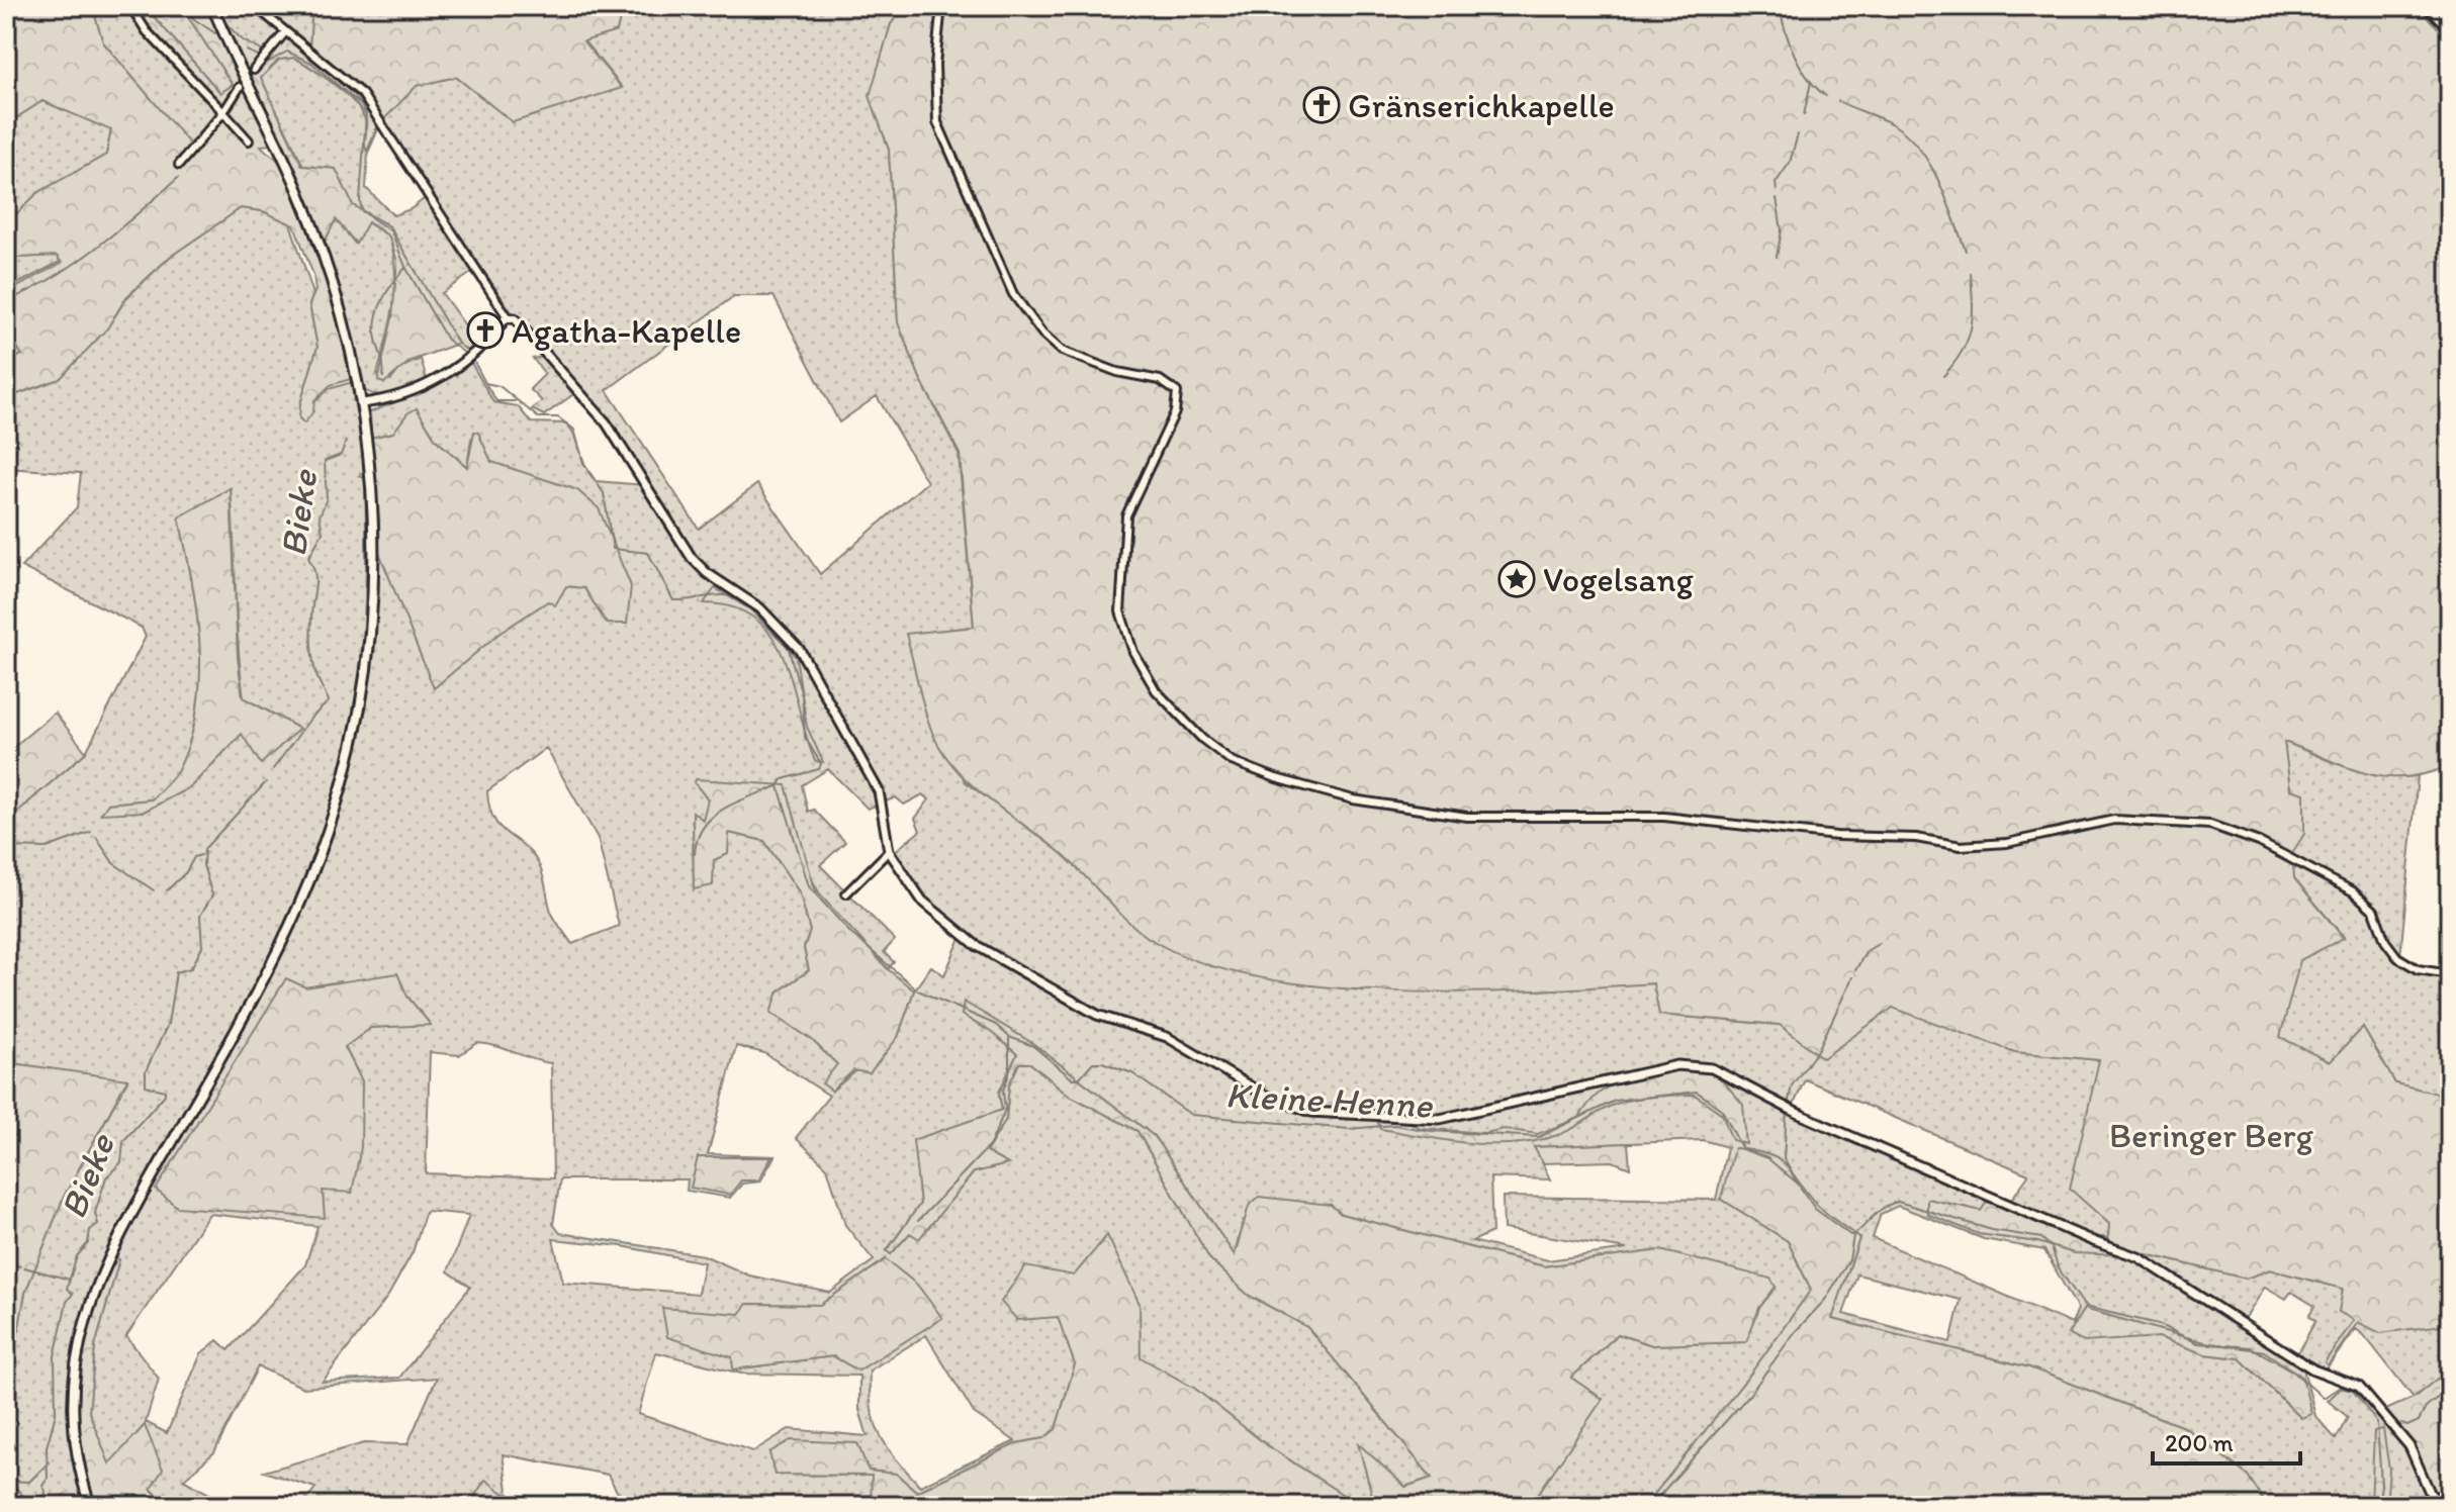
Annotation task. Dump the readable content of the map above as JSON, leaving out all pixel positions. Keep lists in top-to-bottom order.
{
  "water": ["Bieke", "Kleine Henne"],
  "parks": ["Beringer Berg"],
  "places": {
    "church": ["Gränserichkapelle", "Agatha-Kapelle"],
    "place": ["Vogelsang"]
  },
  "scale_bar": "200 m"
}
